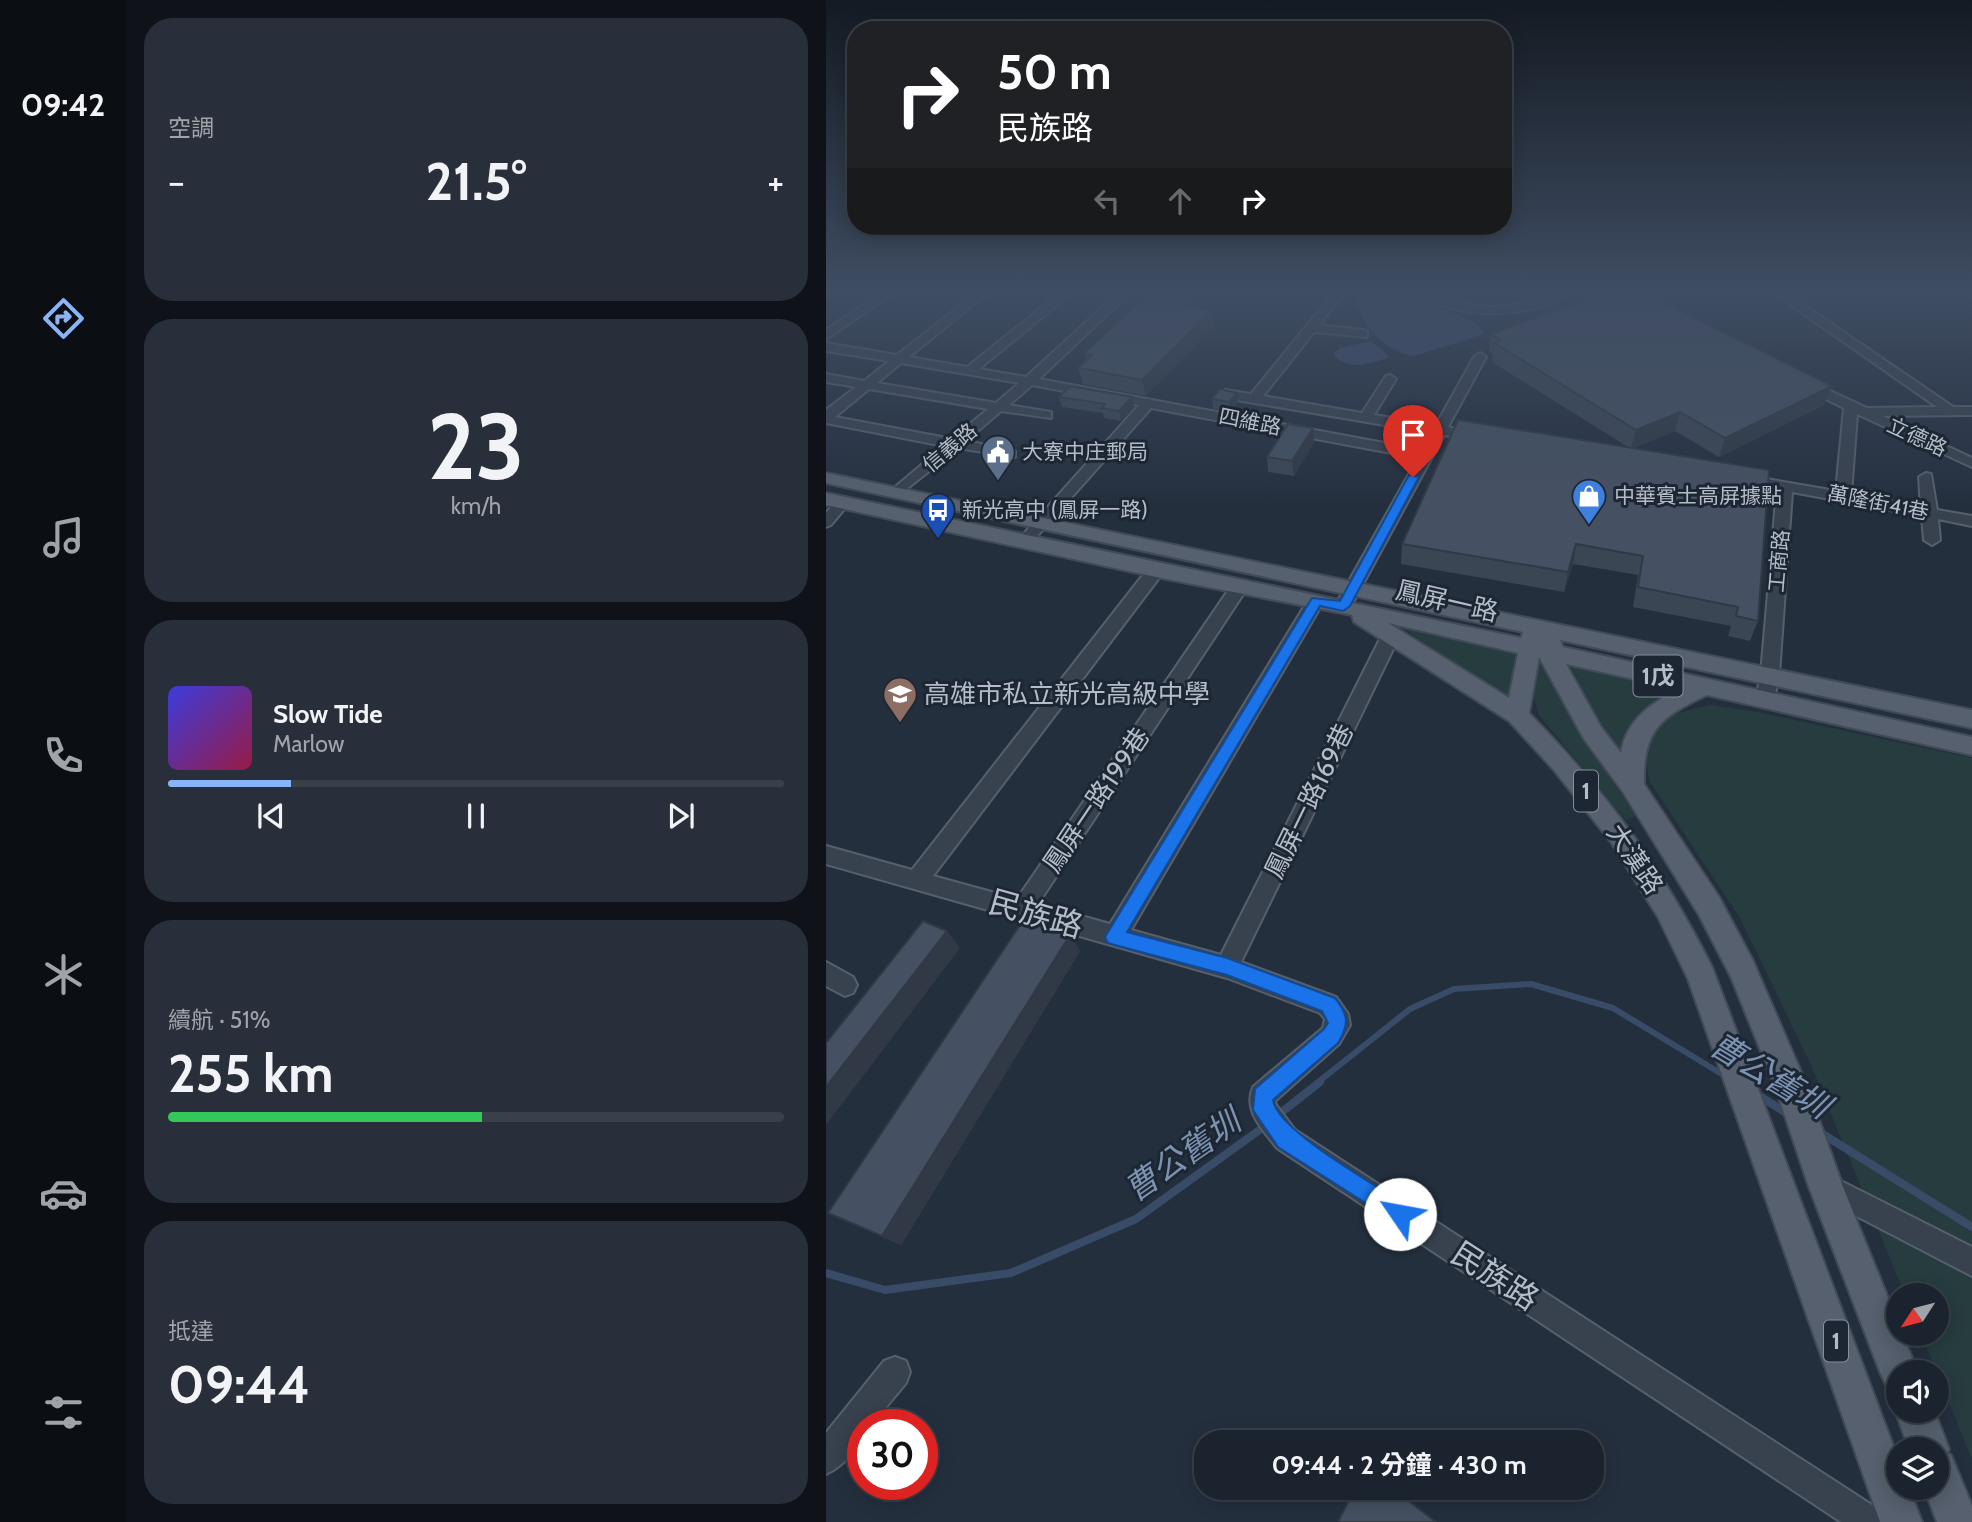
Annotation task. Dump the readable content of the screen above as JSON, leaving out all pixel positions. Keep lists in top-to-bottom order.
{
  "streets": {
    "main road": [
      "鳳屏一路",
      "1戊",
      "1",
      "大漢路"
    ],
    "street": [
      "四維路",
      "立德路",
      "信義路",
      "工商路",
      "鳳屏一路199巷",
      "鳳屏一路169巷",
      "民族路"
    ],
    "lane": ["萬隆街41巷"]
  },
  "crossings": [
    ["四維路", "信義路"],
    ["信義路", "鳳屏一路"],
    ["萬隆街41巷", "工商路"],
    ["工商路", "鳳屏一路"],
    ["鳳屏一路", "鳳屏一路199巷"],
    ["鳳屏一路", "大漢路"],
    ["1", "大漢路"],
    ["鳳屏一路199巷", "民族路"],
    ["鳳屏一路169巷", "大漢路"],
    ["鳳屏一路169巷", "民族路"]
  ],
  "water": ["曹公舊圳"],
  "places": {
    "public building": ["大寮中庄郵局"],
    "shop": ["中華賓士高屏據點"],
    "bus stop": ["新光高中 (鳳屏一路)"],
    "school or university": ["高雄市私立新光高級中學"]
  },
  "north": "bottom left",
  "page": {
    "tabs": "09:42",
    "tile": [
      "空調",
      ["23", "km/h"],
      ["續航 · 51%", "255 km"],
      ["抵達", "09:44"]
    ],
    "turn": ["50 m", "民族路"],
    "heat": ["−", "21.5°", "+"],
    "song": ["Slow Tide", "Marlow"],
    "limit": "30",
    "trip": "09:44 · 2 分鐘 · 430 m"
  }
}
